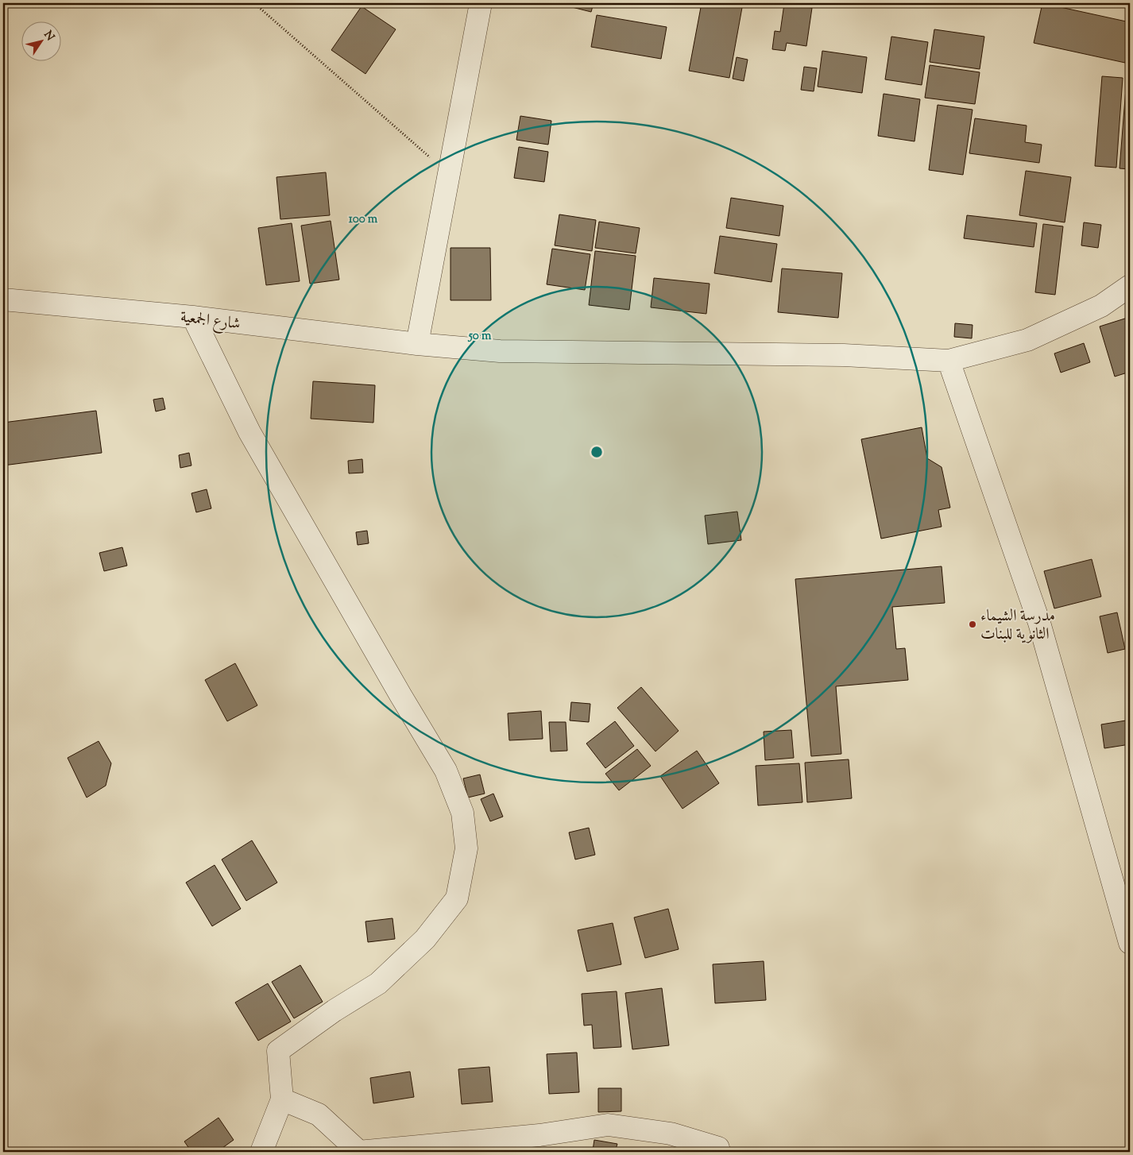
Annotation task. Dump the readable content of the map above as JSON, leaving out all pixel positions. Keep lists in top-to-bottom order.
{
  "streets": {
    "street": ["شارع الجمعية"]
  },
  "places": ["مدرسة الشيماء الثانوية للبنات"],
  "north": "top right",
  "rings": ["100 m", "50 m"]
}
